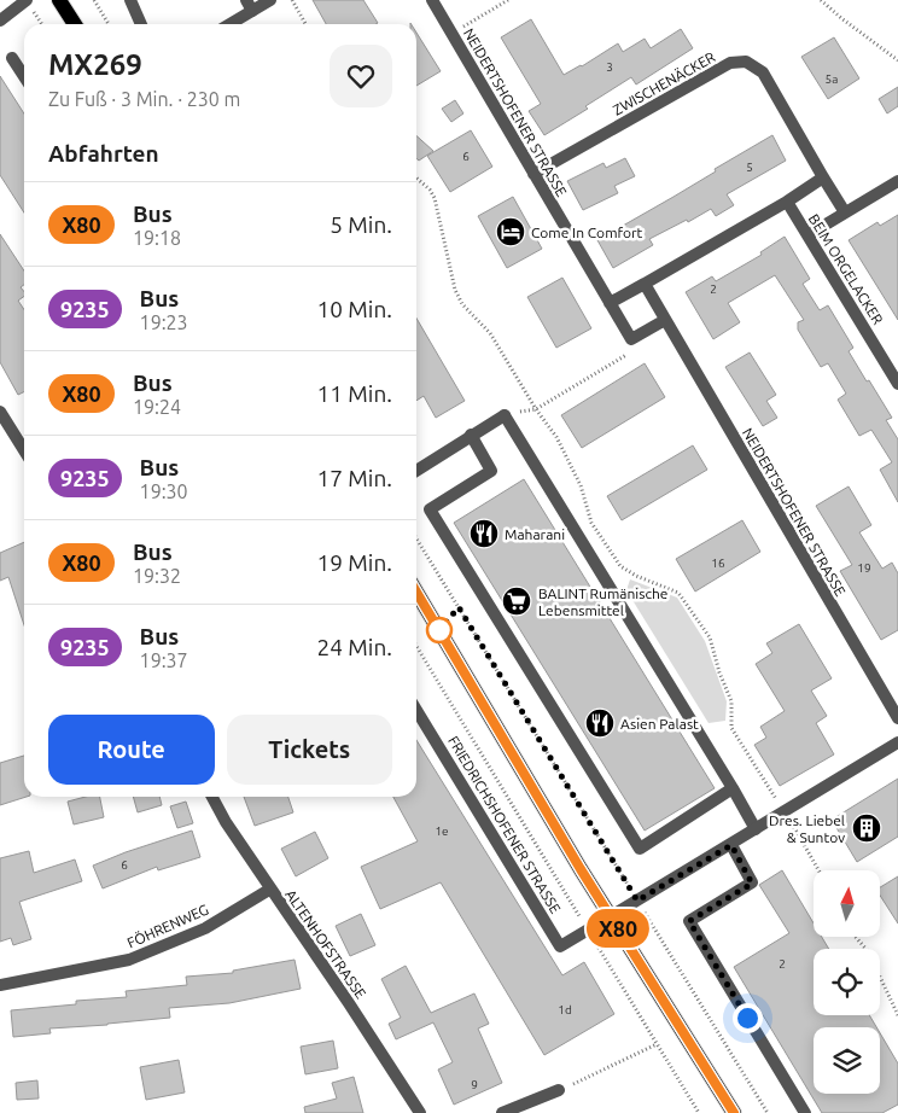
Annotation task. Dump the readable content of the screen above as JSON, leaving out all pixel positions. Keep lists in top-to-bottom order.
{
  "streets": {
    "street": [
      "ZWISCHENÄCKER",
      "NEIDERTSHOFENER STRASSE",
      "BEIM ORGELACKER",
      "FRIEDRICHSHOFENER STRASSE",
      "FÖHRENWEG",
      "ALTENHOFSTRASSE"
    ]
  },
  "crossings": [
    ["ZWISCHENÄCKER", "NEIDERTSHOFENER STRASSE"],
    ["FÖHRENWEG", "ALTENHOFSTRASSE"]
  ],
  "places": {
    "hotel": ["Come In Comfort"],
    "restaurant": ["Maharani", "Asien Palast"],
    "supermarket": ["BALINT Rumänische Lebensmittel"],
    "building": ["Dres. Liebel & Suntov"]
  },
  "lines": ["bus line X80"],
  "house_numbers": [
    "3",
    "5a",
    "6",
    "5",
    "2",
    "16",
    "19",
    "1e",
    "6",
    "2",
    "1d",
    "9"
  ],
  "north": "top",
  "page": {
    "on_map": "X80",
    "heading": [
      ["MX269", "Zu Fuß · 3 Min. · 230 m"],
      "Abfahrten"
    ],
    "list": [
      {
        "mark": "X80",
        "name": "Bus",
        "note": "19:18",
        "value": "5 Min."
      },
      {
        "mark": "9235",
        "name": "Bus",
        "note": "19:23",
        "value": "10 Min."
      },
      {
        "mark": "X80",
        "name": "Bus",
        "note": "19:24",
        "value": "11 Min."
      },
      {
        "mark": "9235",
        "name": "Bus",
        "note": "19:30",
        "value": "17 Min."
      },
      {
        "mark": "X80",
        "name": "Bus",
        "note": "19:32",
        "value": "19 Min."
      },
      {
        "mark": "9235",
        "name": "Bus",
        "note": "19:37",
        "value": "24 Min."
      }
    ],
    "buttons": ["Route", "Tickets"]
  }
}
